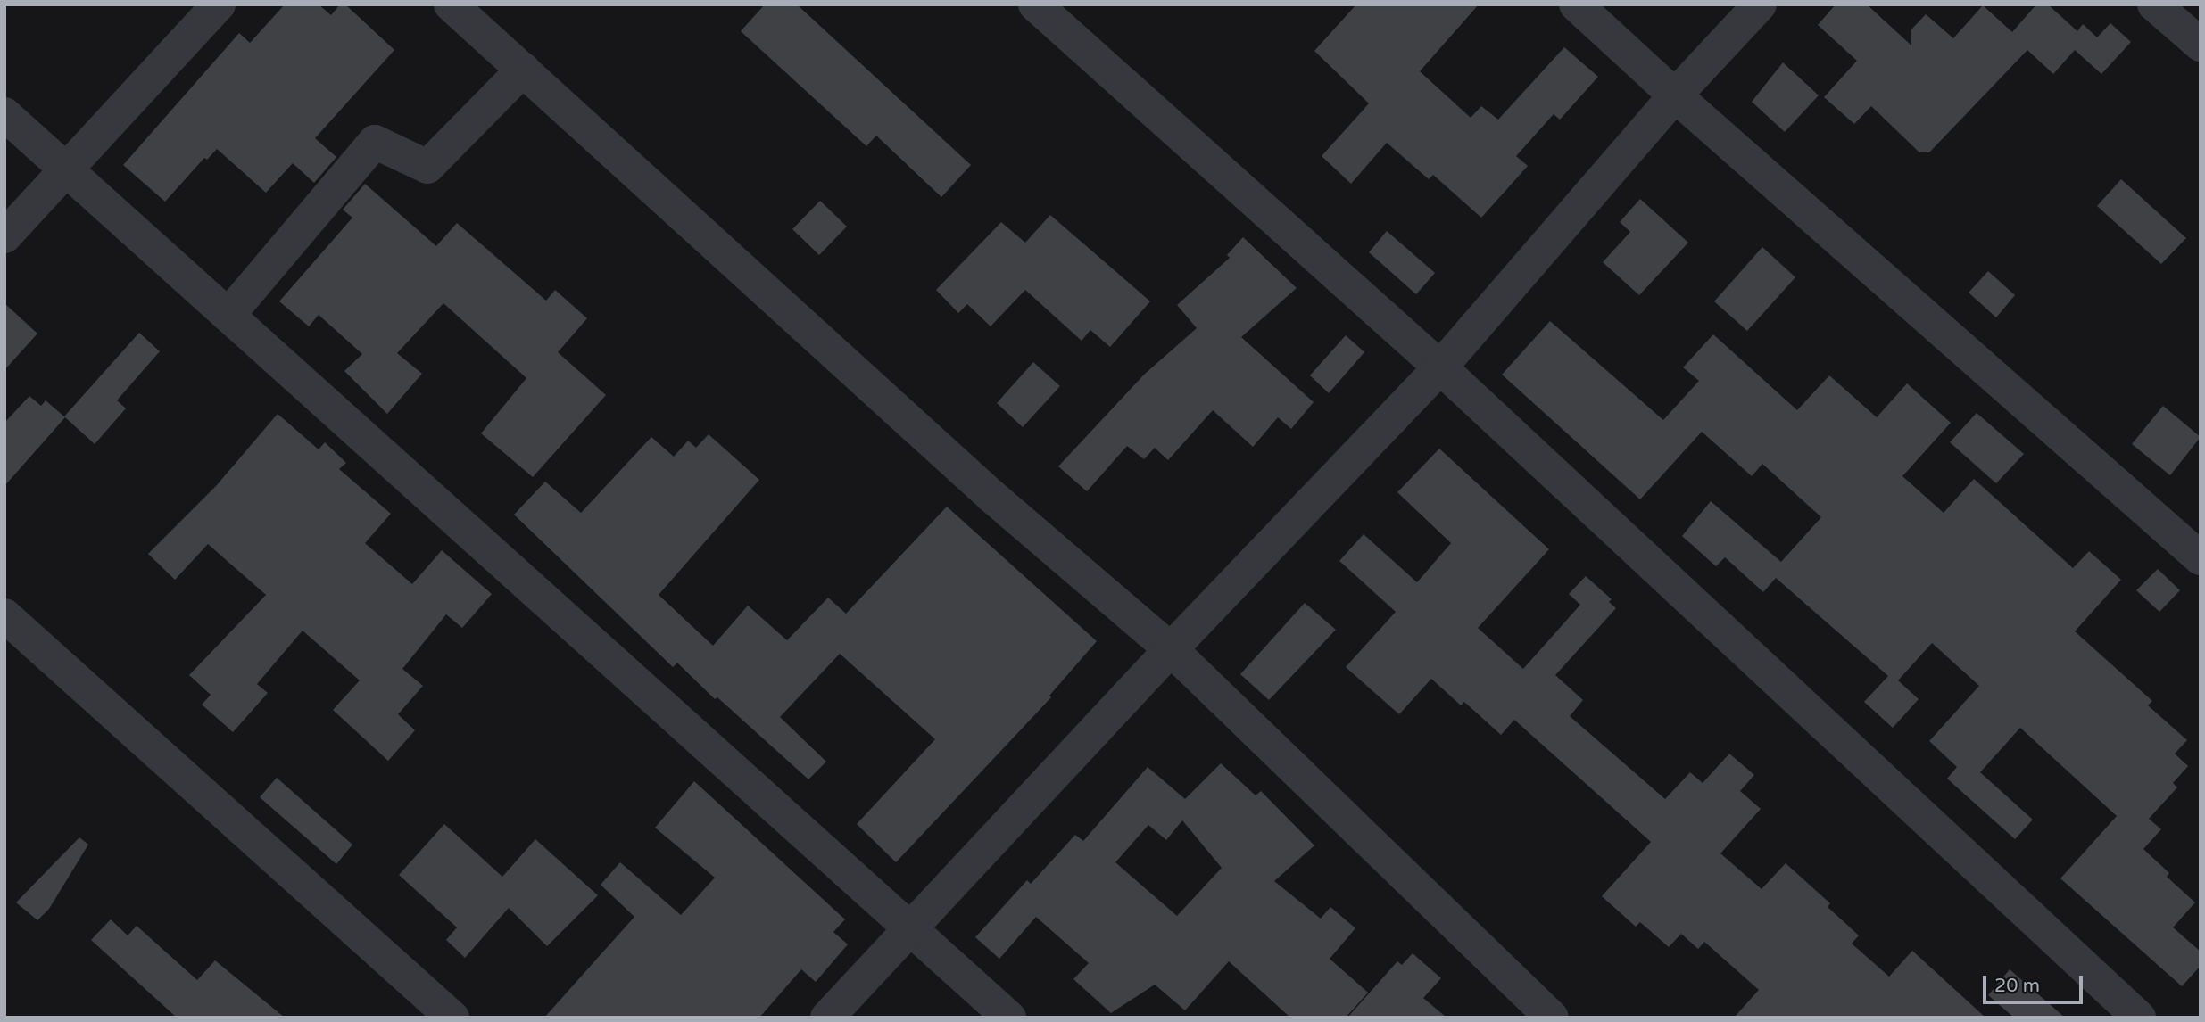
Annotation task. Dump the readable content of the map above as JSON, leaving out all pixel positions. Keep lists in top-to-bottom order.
{
  "scale_bar": "20 m"
}
